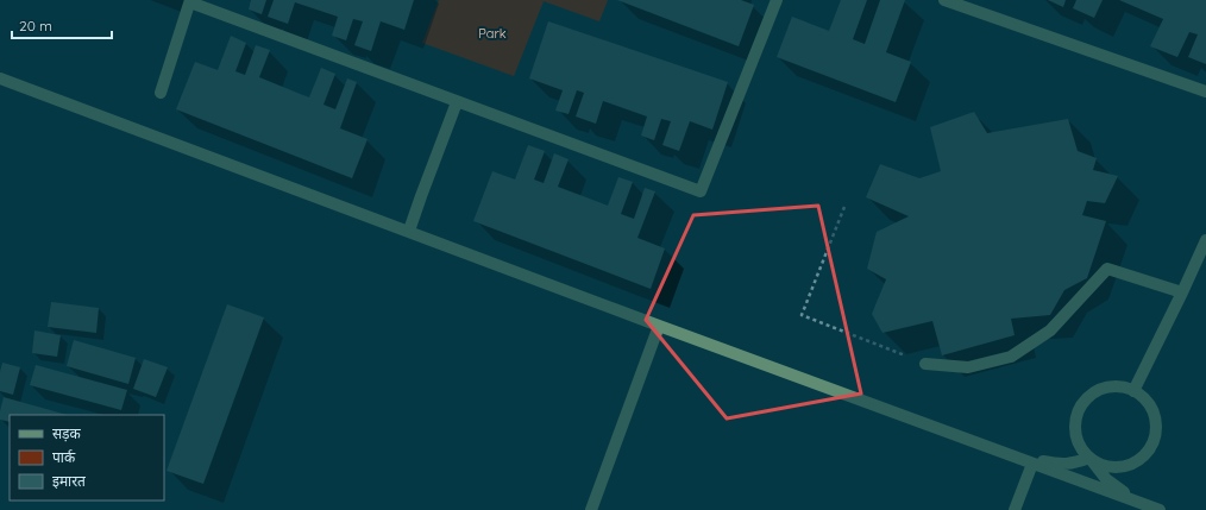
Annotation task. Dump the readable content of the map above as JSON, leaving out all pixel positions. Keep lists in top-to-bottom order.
{
  "parks": ["Park"],
  "legend": ["सड़क", "पार्क", "इमारत"],
  "scale_bar": "20 m"
}
